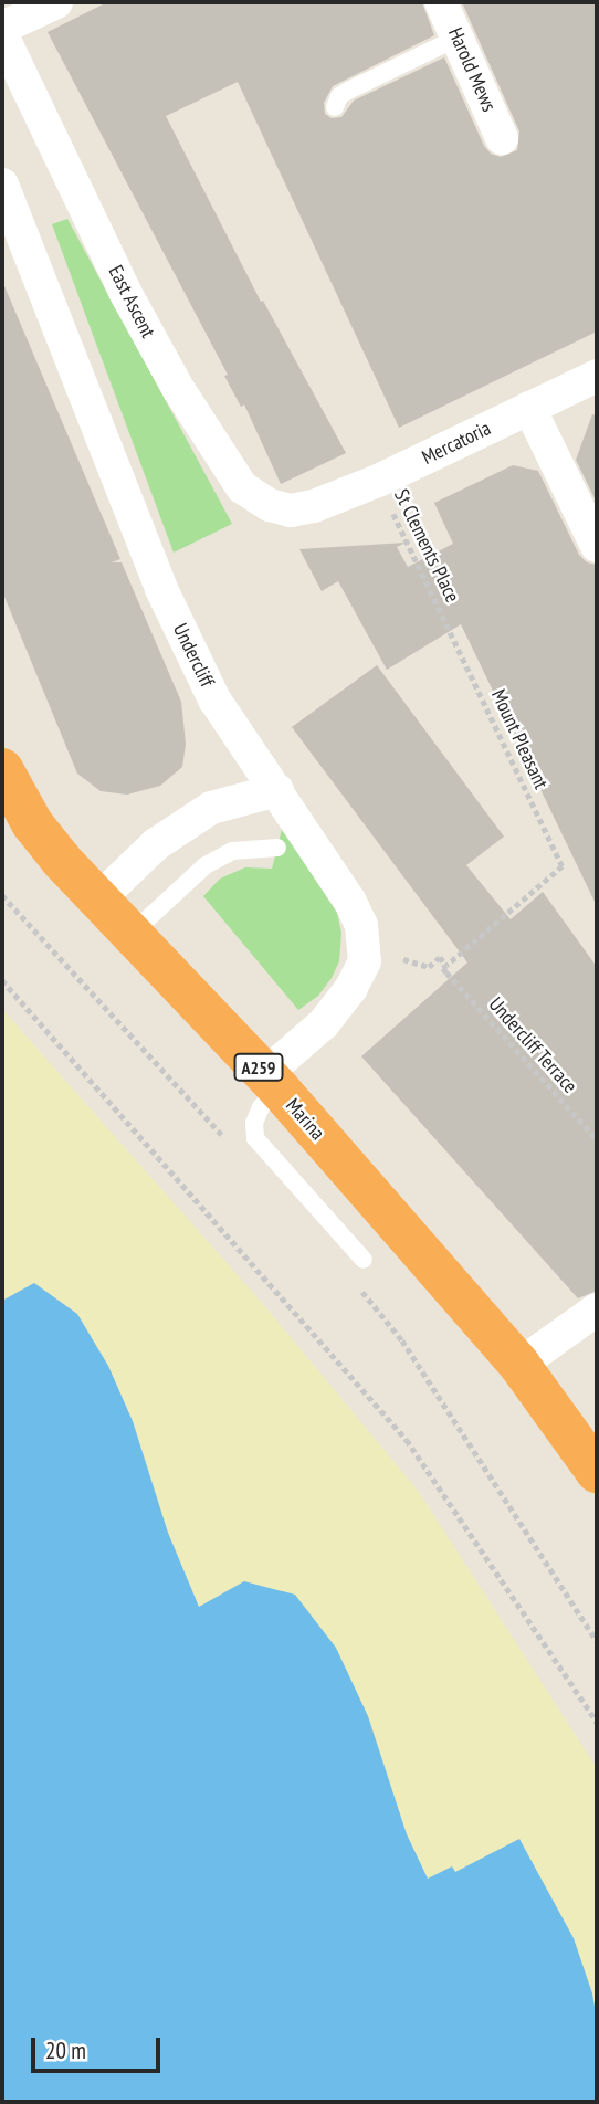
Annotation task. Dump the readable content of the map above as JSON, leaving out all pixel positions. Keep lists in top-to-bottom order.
{
  "streets": {
    "highway": ["A259", "Marina"],
    "street": [
      "Harold Mews",
      "East Ascent",
      "Mercatoria",
      "Undercliff"
    ],
    "path": ["St Clements Place", "Mount Pleasant", "Undercliff Terrace"]
  },
  "crossings": [
    ["East Ascent", "Mercatoria"],
    ["Mercatoria", "St Clements Place"],
    ["St Clements Place", "Mount Pleasant"],
    ["Undercliff", "Marina"],
    ["Mount Pleasant", "Undercliff Terrace"],
    ["A259", "Marina"]
  ],
  "scale_bar": "20 m"
}
